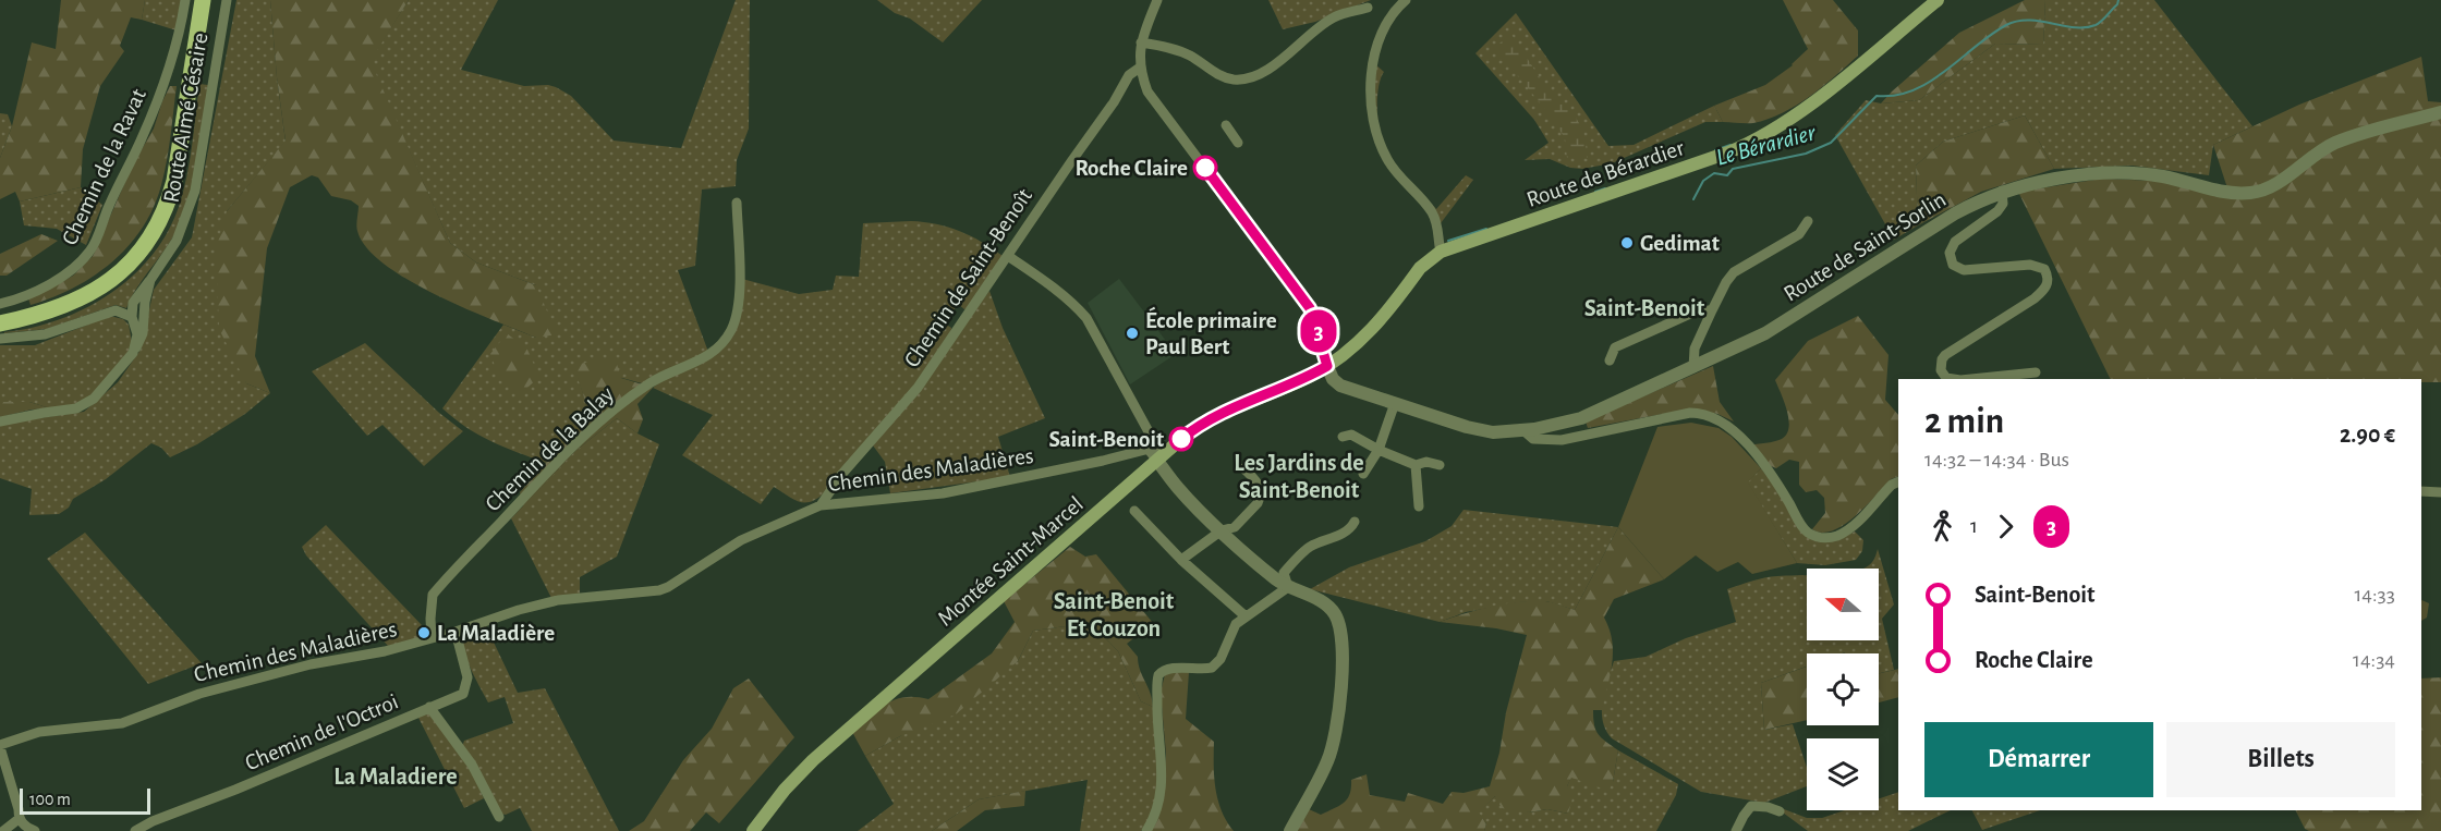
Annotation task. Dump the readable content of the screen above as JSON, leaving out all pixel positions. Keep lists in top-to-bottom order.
{
  "streets": {
    "main road": ["Route de Bérardier", "Montée Saint-Marcel"],
    "street": [
      "Route Aimé Césaire",
      "Chemin de la Ravat",
      "Route de Saint-Sorlin",
      "Chemin de Saint-Benoît",
      "Chemin de la Balay",
      "Chemin des Maladières",
      "Chemin de l'Octroi"
    ]
  },
  "crossings": [
    ["Route de Bérardier", "Route de Saint-Sorlin"],
    ["Route de Bérardier", "Montée Saint-Marcel"],
    ["Route de Saint-Sorlin", "Montée Saint-Marcel"],
    ["Chemin de Saint-Benoît", "Chemin des Maladières"],
    ["Chemin de la Balay", "Chemin des Maladières"],
    ["Chemin des Maladières", "Montée Saint-Marcel"],
    ["Chemin des Maladières", "Chemin de l'Octroi"]
  ],
  "districts": [
    "Saint-Benoit",
    "Les Jardins de Saint-Benoit",
    "Saint-Benoit Et Couzon",
    "La Maladiere"
  ],
  "water": ["Le Bérardier"],
  "places": [
    "Roche Claire",
    "Gedimat",
    "École primaire Paul Bert",
    "Saint-Benoit",
    "La Maladière"
  ],
  "lines": ["bus line 3"],
  "scale_bar": "100 m",
  "north": "left",
  "page": {
    "on_map": "3",
    "heading": ["2 min", "14:32 – 14:34 · Bus", "2.90 €"],
    "legs": ["1", "3"],
    "list": [
      {
        "name": "Saint-Benoit",
        "value": "14:33"
      },
      {
        "name": "Roche Claire",
        "value": "14:34"
      }
    ],
    "buttons": ["Démarrer", "Billets"],
    "scale": "100 m"
  }
}
